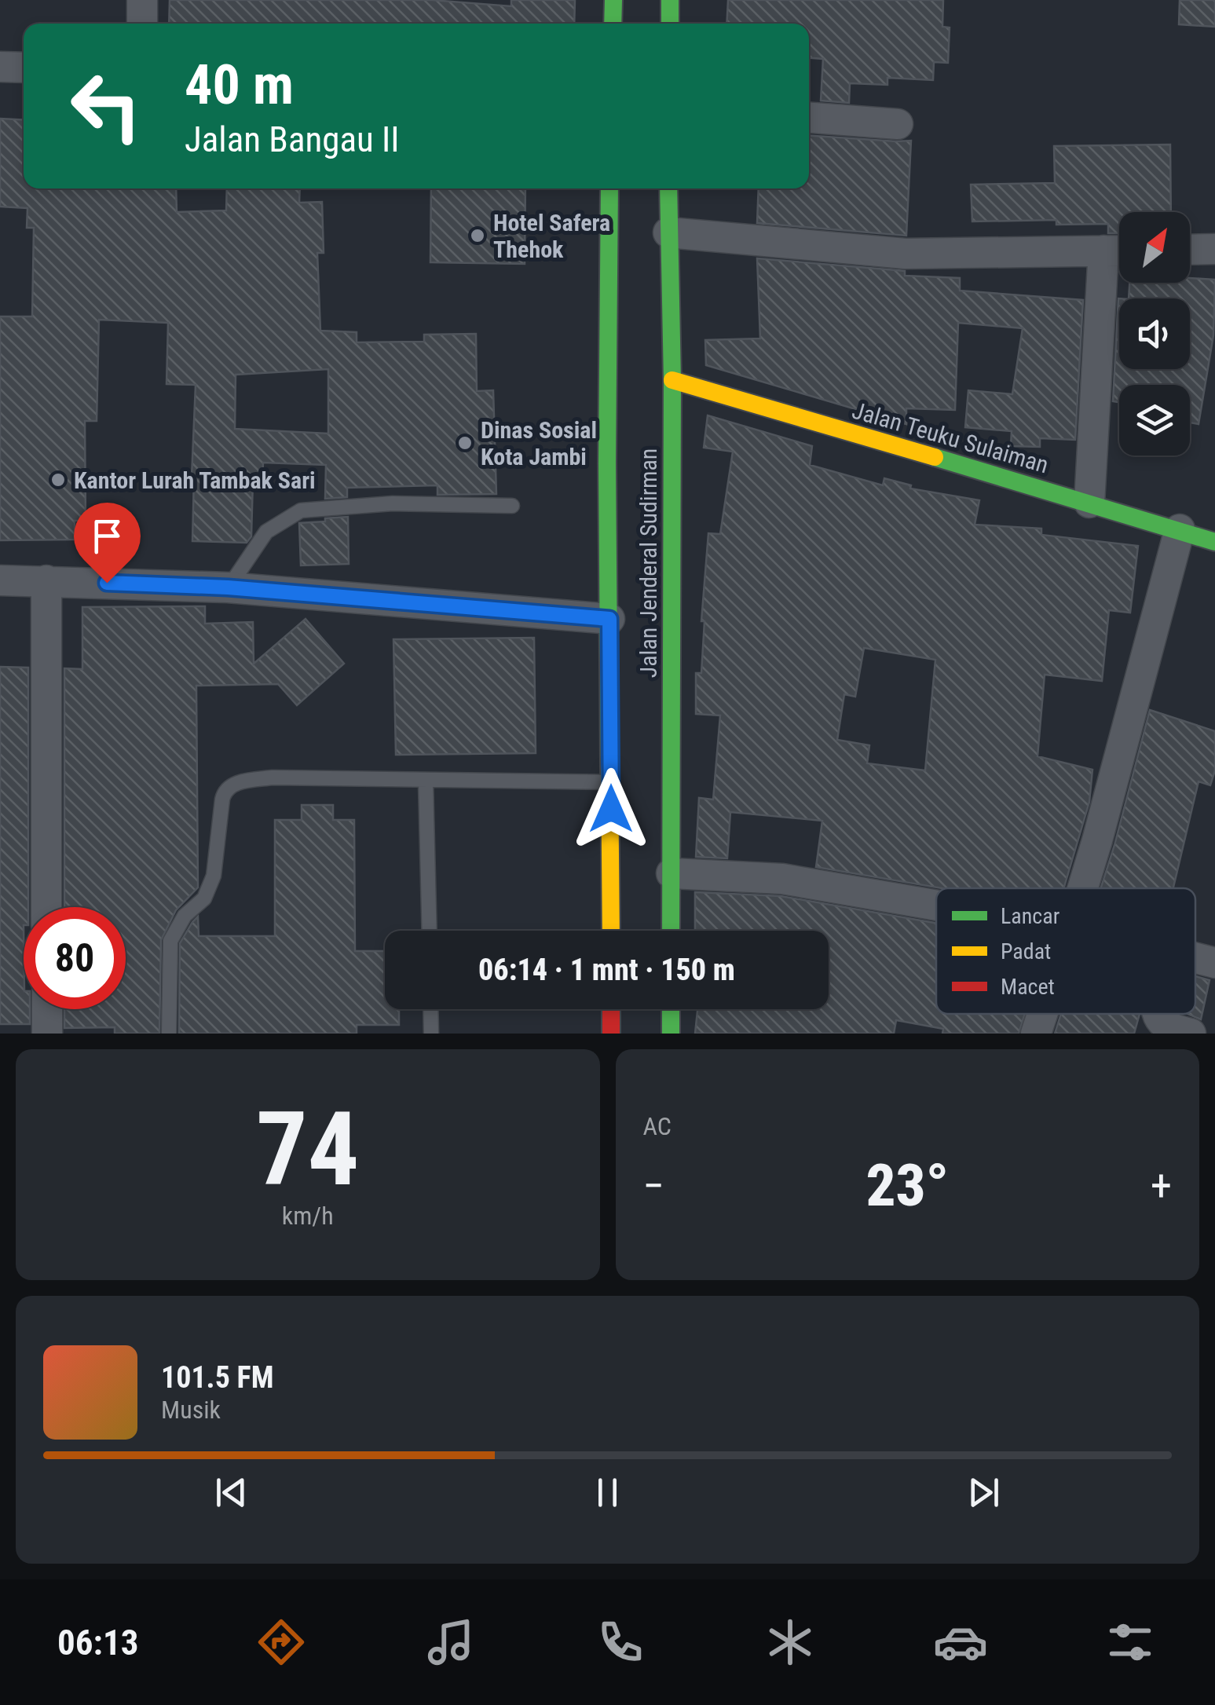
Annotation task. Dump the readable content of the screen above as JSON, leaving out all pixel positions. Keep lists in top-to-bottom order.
{
  "streets": {
    "main road": ["Jalan Teuku Sulaiman", "Jalan Jenderal Sudirman"]
  },
  "crossings": [
    ["Jalan Teuku Sulaiman", "Jalan Jenderal Sudirman"]
  ],
  "places": ["Hotel Safera Thehok", "Dinas Sosial Kota Jambi", "Kantor Lurah Tambak Sari"],
  "legend": ["Lancar", "Padat", "Macet"],
  "north": "top right",
  "page": {
    "turn": ["40 m", "Jalan Bangau II"],
    "limit": "80",
    "trip": "06:14 · 1 mnt · 150 m",
    "tile": [
      ["74", "km/h"],
      "AC"
    ],
    "heat": ["−", "23°", "+"],
    "song": ["101.5 FM", "Musik"],
    "tabs": "06:13"
  }
}
